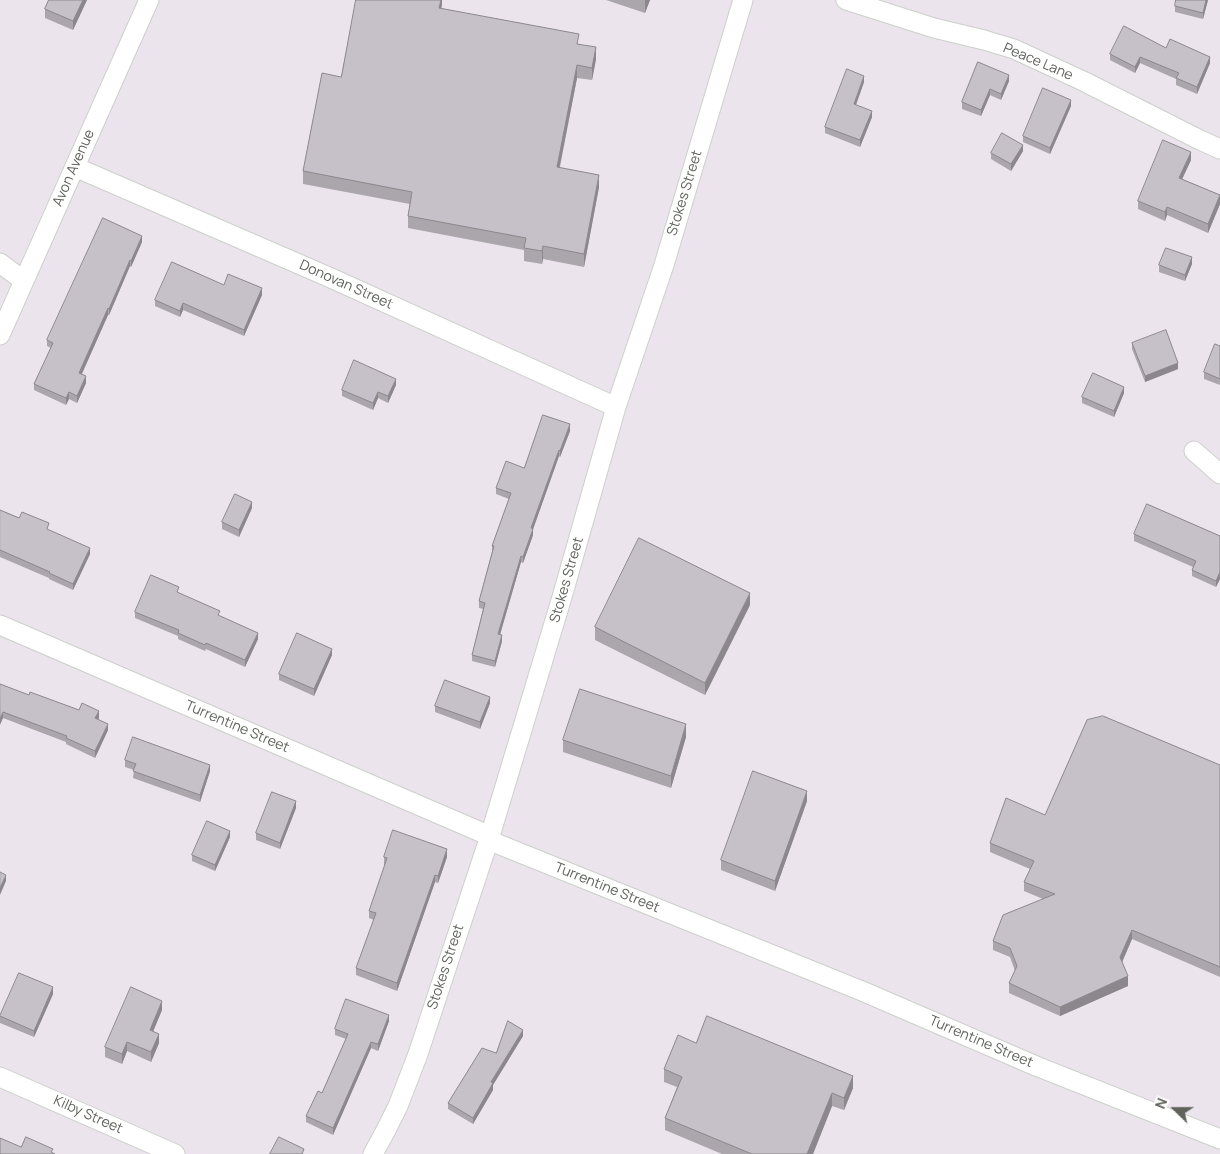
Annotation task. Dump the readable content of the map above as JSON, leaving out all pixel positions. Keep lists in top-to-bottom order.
{
  "streets": {
    "street": [
      "Peace Lane",
      "Avon Avenue",
      "Stokes Street",
      "Donovan Street",
      "Turrentine Street",
      "Kilby Street"
    ]
  },
  "crossings": [
    ["Avon Avenue", "Donovan Street"],
    ["Stokes Street", "Donovan Street"],
    ["Stokes Street", "Turrentine Street"]
  ],
  "north": "left"
}
